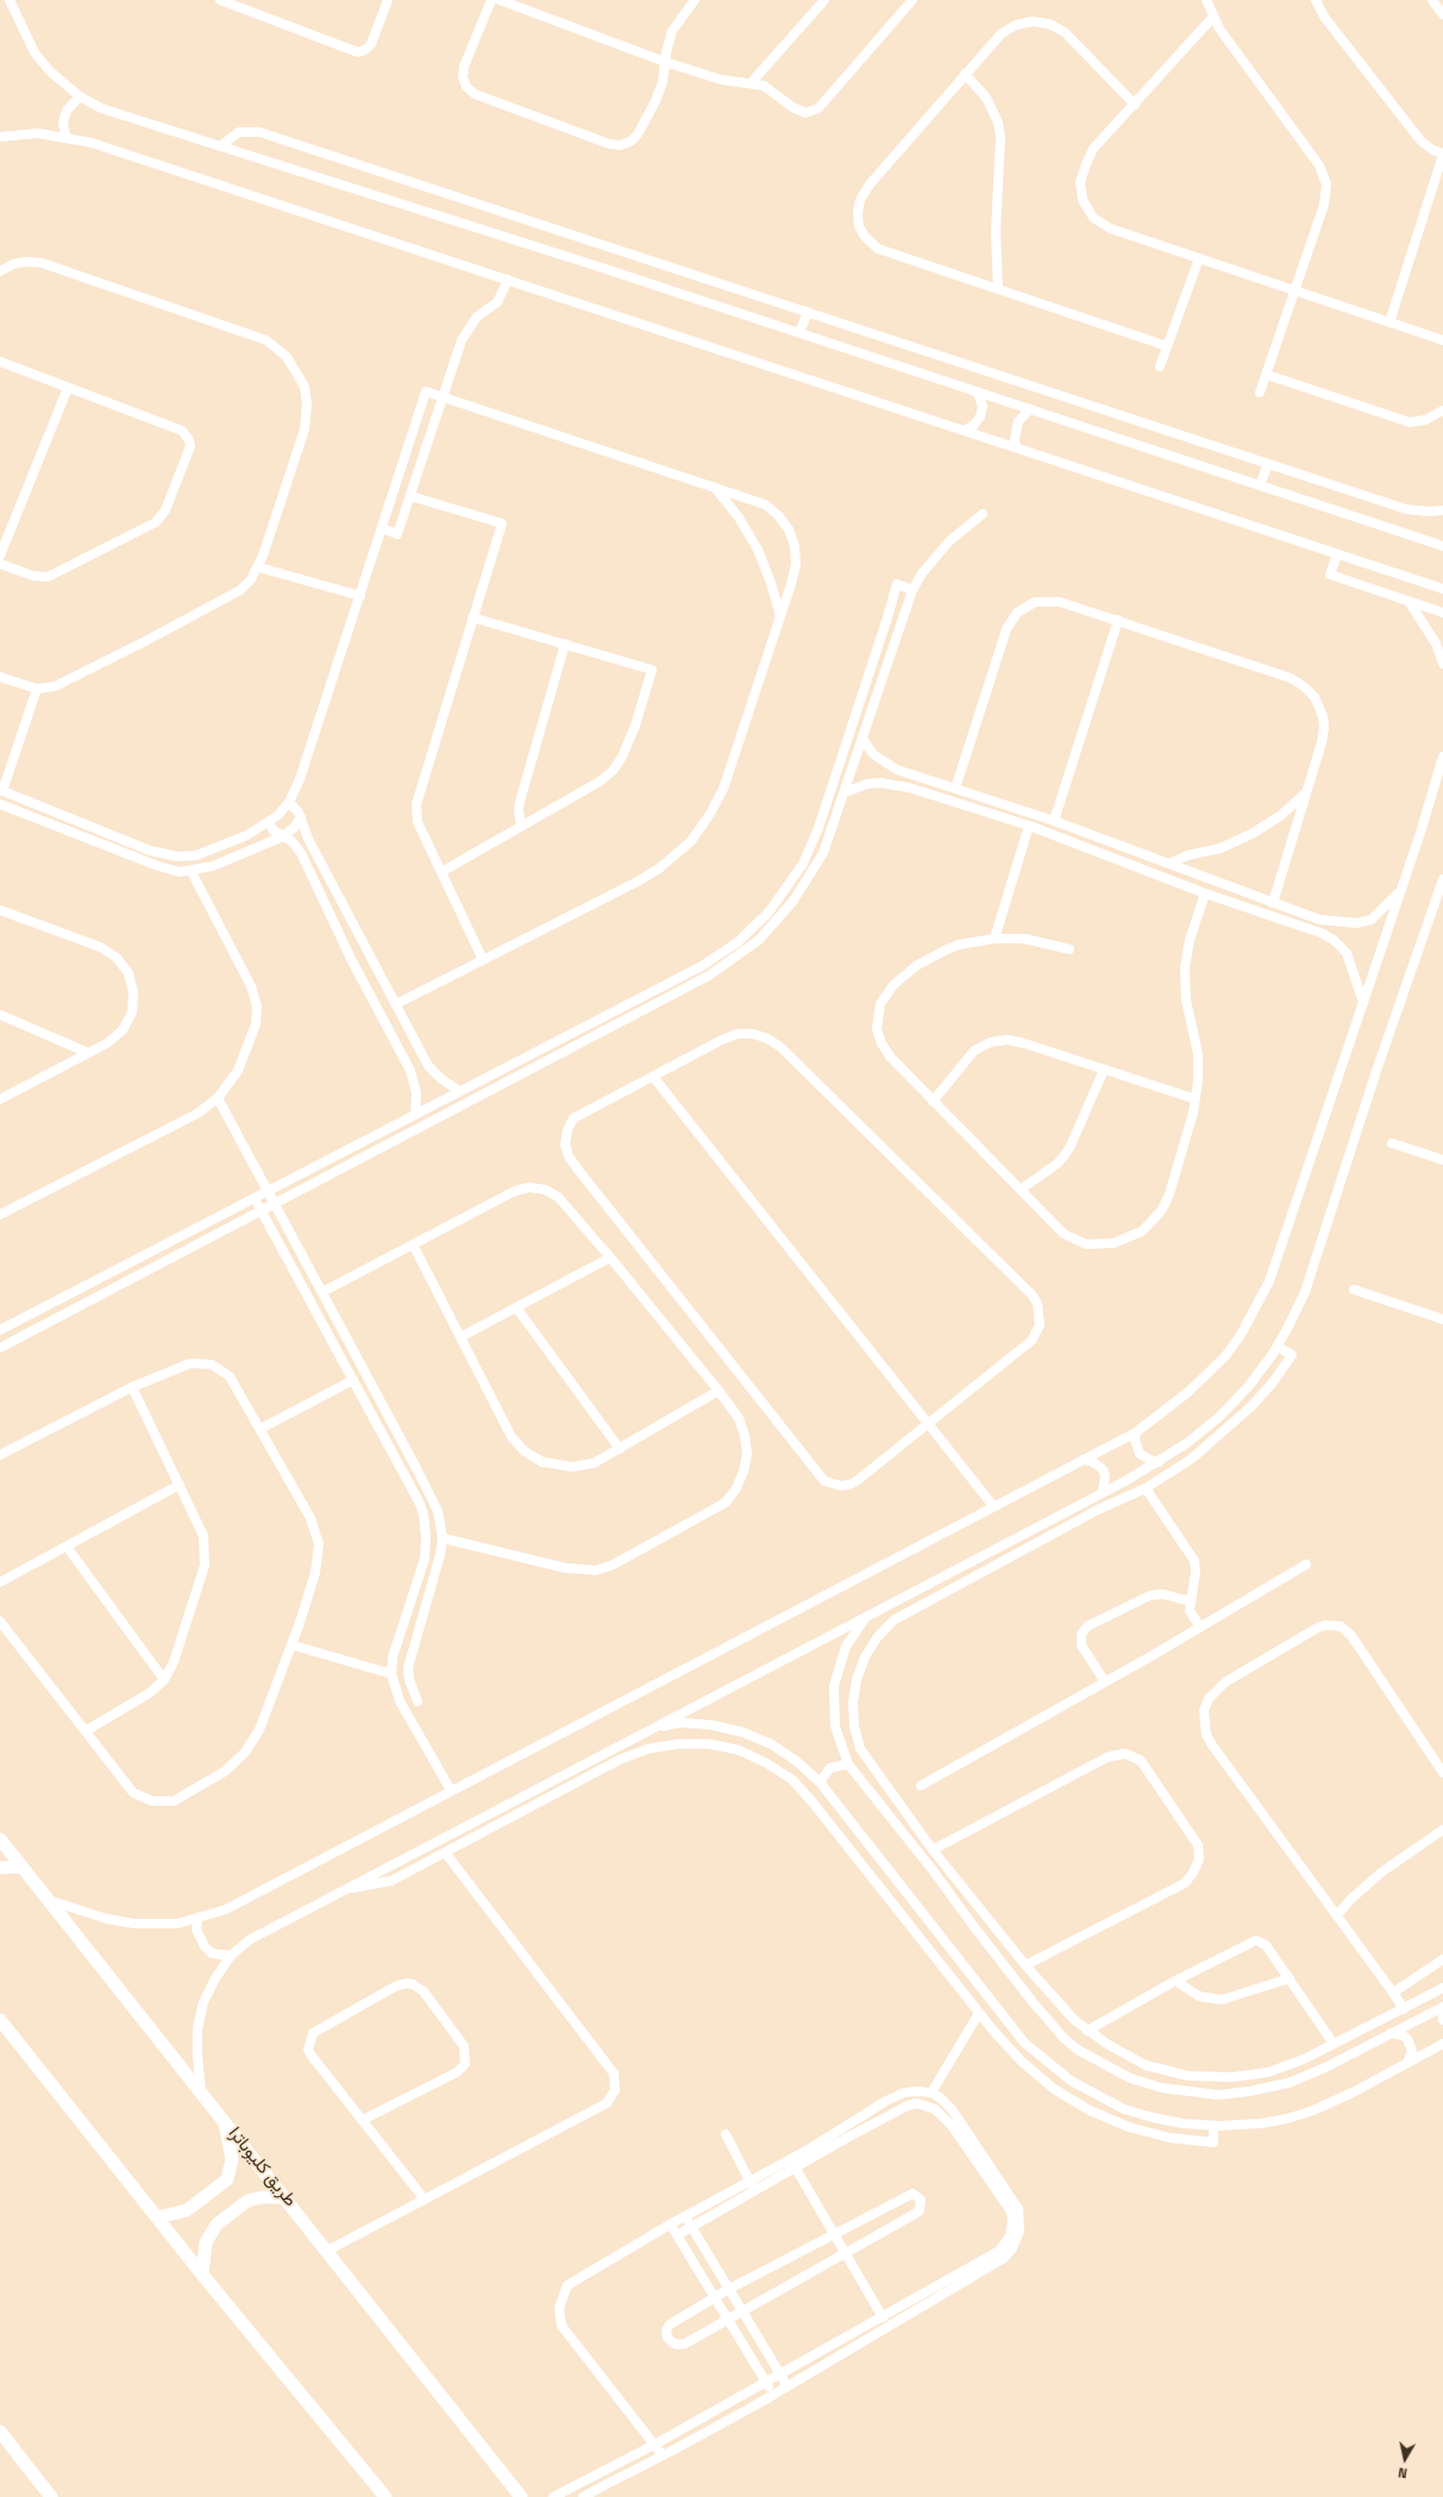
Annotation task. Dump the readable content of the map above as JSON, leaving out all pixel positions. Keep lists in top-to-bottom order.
{
  "streets": {
    "main road": ["طريق كليوباترا"]
  },
  "north": "bottom"
}
